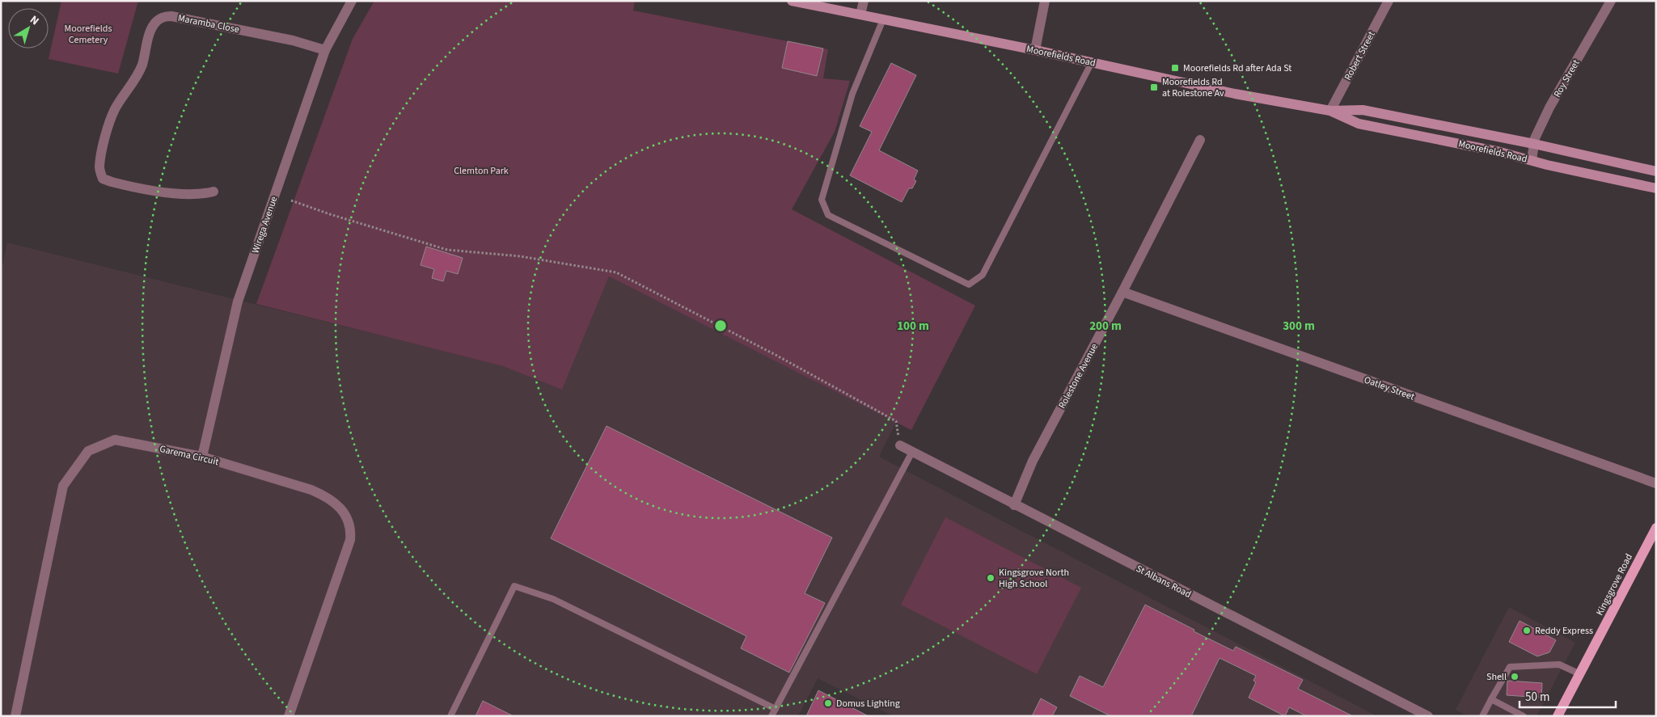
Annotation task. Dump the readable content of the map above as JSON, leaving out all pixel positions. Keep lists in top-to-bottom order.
{
  "streets": {
    "main road": ["Moorefields Road", "Kingsgrove Road"],
    "street": [
      "Maramba Close",
      "Robert Street",
      "Roy Street",
      "Wirega Avenue",
      "Rolestone Avenue",
      "Oatley Street",
      "Garema Circuit",
      "St Albans Road"
    ]
  },
  "crossings": [
    ["Maramba Close", "Wirega Avenue"],
    ["Moorefields Road", "Robert Street"],
    ["Moorefields Road", "Roy Street"],
    ["Wirega Avenue", "Garema Circuit"],
    ["Rolestone Avenue", "Oatley Street"],
    ["Rolestone Avenue", "St Albans Road"]
  ],
  "parks": ["Moorefields Cemetery", "Clemton Park"],
  "places": {
    "transit": ["Moorefields Rd after Ada St", "Moorefields Rd at Rolestone Av"],
    "other": [
      "Kingsgrove North High School",
      "Reddy Express",
      "Shell",
      "Domus Lighting"
    ]
  },
  "scale_bar": "50 m",
  "north": "top right",
  "rings": ["100 m", "200 m", "300 m"]
}
